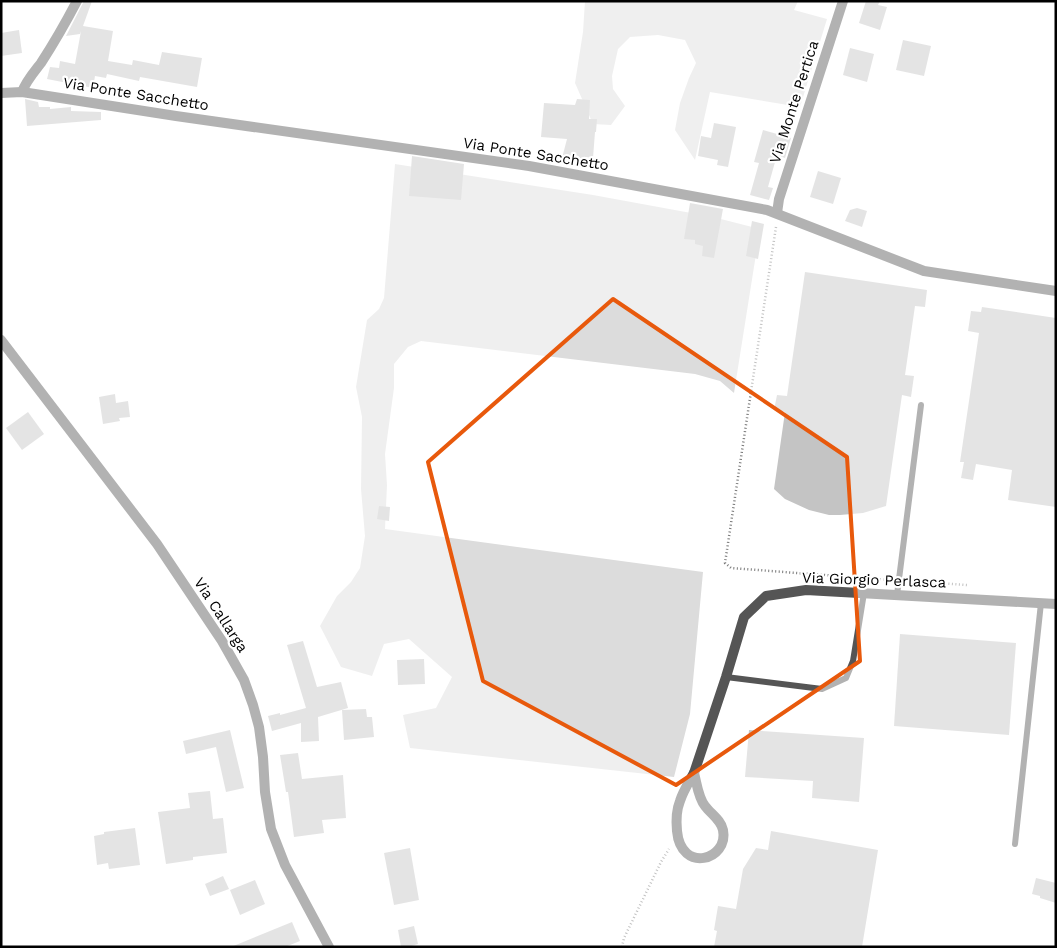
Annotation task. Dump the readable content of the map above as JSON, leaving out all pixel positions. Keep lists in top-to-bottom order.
{
  "streets": {
    "street": [
      "Via Ponte Sacchetto",
      "Via Monte Pertica",
      "Via Giorgio Perlasca",
      "Via Callarga"
    ]
  },
  "crossings": [
    ["Via Ponte Sacchetto", "Via Monte Pertica"]
  ]
}
